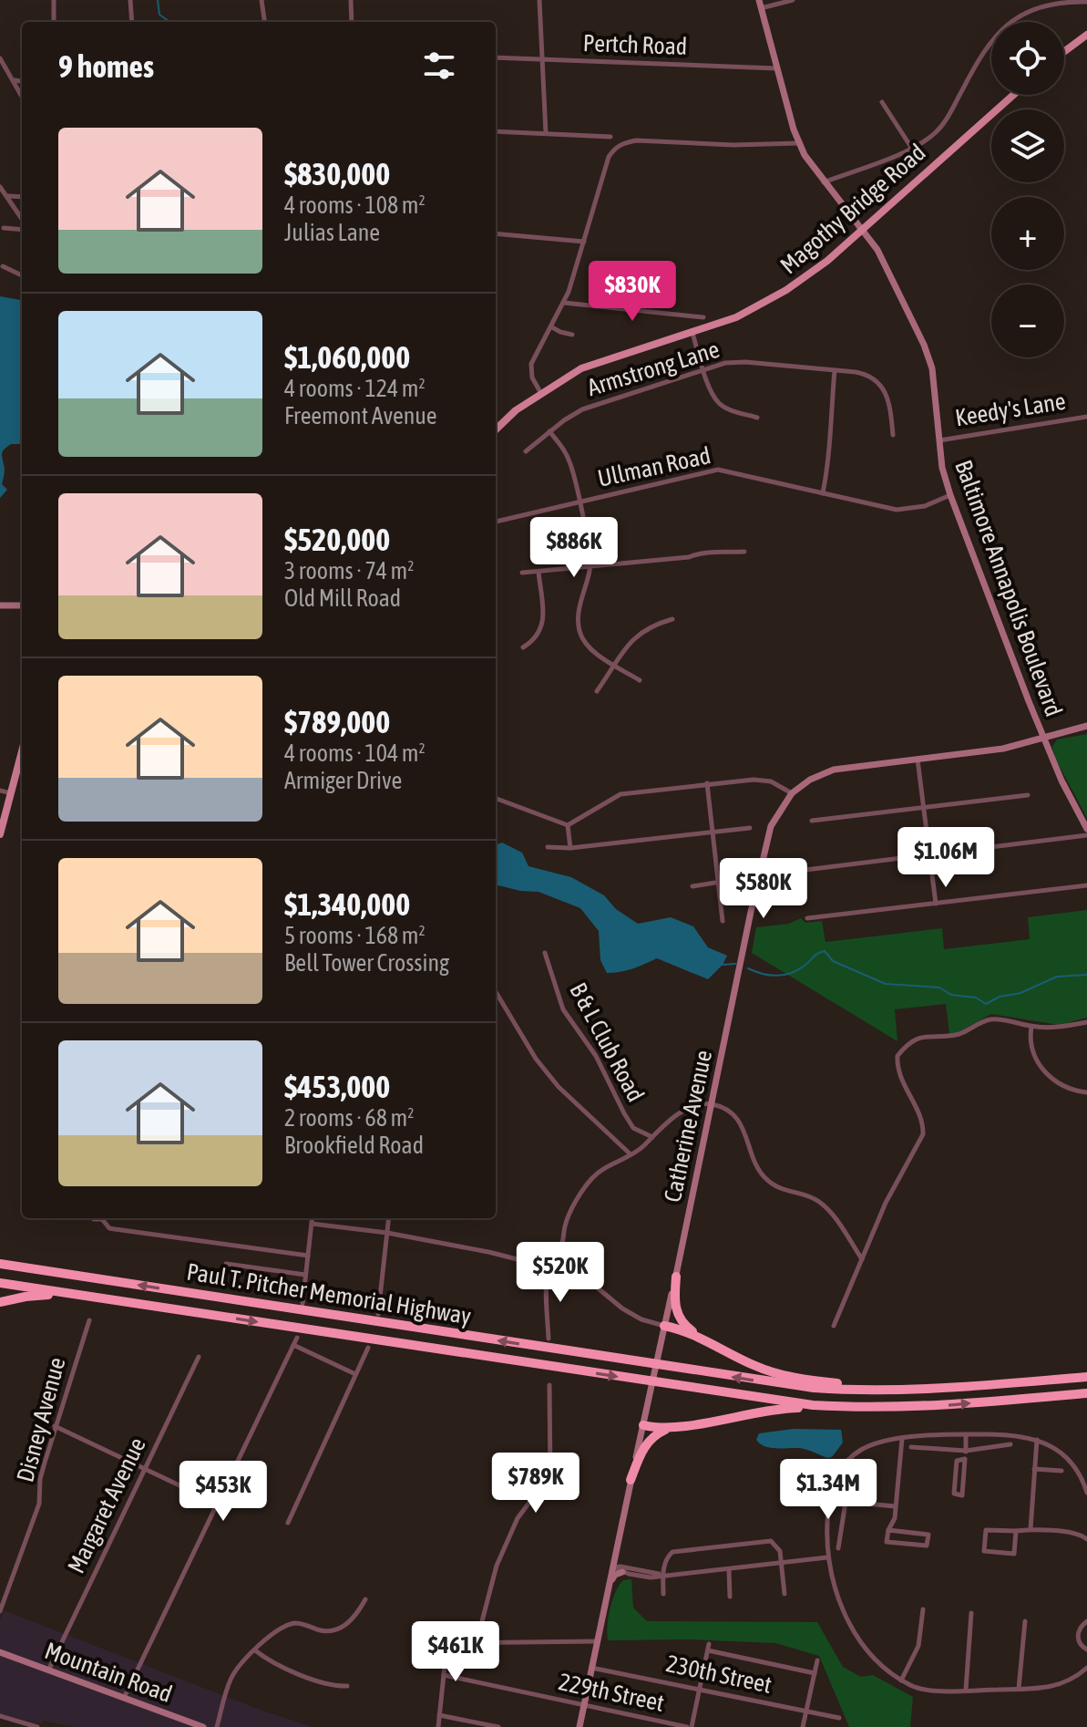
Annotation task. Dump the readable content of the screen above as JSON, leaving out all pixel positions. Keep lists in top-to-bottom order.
{
  "streets": {
    "highway": ["Paul T. Pitcher Memorial Highway"],
    "main road": ["Magothy Bridge Road"],
    "street": [
      "Pertch Road",
      "Armstrong Lane",
      "Keedy's Lane",
      "Ullman Road",
      "Baltimore Annapolis Boulevard",
      "B & L Club Road",
      "Catherine Avenue",
      "Disney Avenue",
      "Margaret Avenue",
      "Mountain Road",
      "230th Street",
      "229th Street"
    ]
  },
  "crossings": [
    ["Pertch Road", "Baltimore Annapolis Boulevard"],
    ["Magothy Bridge Road", "Baltimore Annapolis Boulevard"],
    ["Keedy's Lane", "Baltimore Annapolis Boulevard"],
    ["Ullman Road", "Baltimore Annapolis Boulevard"],
    ["Baltimore Annapolis Boulevard", "Catherine Avenue"],
    ["Catherine Avenue", "230th Street"],
    ["Catherine Avenue", "229th Street"],
    ["Margaret Avenue", "Mountain Road"]
  ],
  "page": {
    "map_buttons": ["+", "−"],
    "heading": "9 homes",
    "list": [
      {
        "name": "$830,000",
        "note": "4 rooms · 108 m² · Julias Lane"
      },
      {
        "name": "$1,060,000",
        "note": "4 rooms · 124 m² · Freemont Avenue"
      },
      {
        "name": "$520,000",
        "note": "3 rooms · 74 m² · Old Mill Road"
      },
      {
        "name": "$789,000",
        "note": "4 rooms · 104 m² · Armiger Drive"
      },
      {
        "name": "$1,340,000",
        "note": "5 rooms · 168 m² · Bell Tower Crossing"
      },
      {
        "name": "$453,000",
        "note": "2 rooms · 68 m² · Brookfield Road"
      }
    ],
    "price": [
      "$830K",
      "$886K",
      "$1.06M",
      "$580K",
      "$520K",
      "$789K",
      "$1.34M",
      "$453K",
      "$461K"
    ]
  }
}
